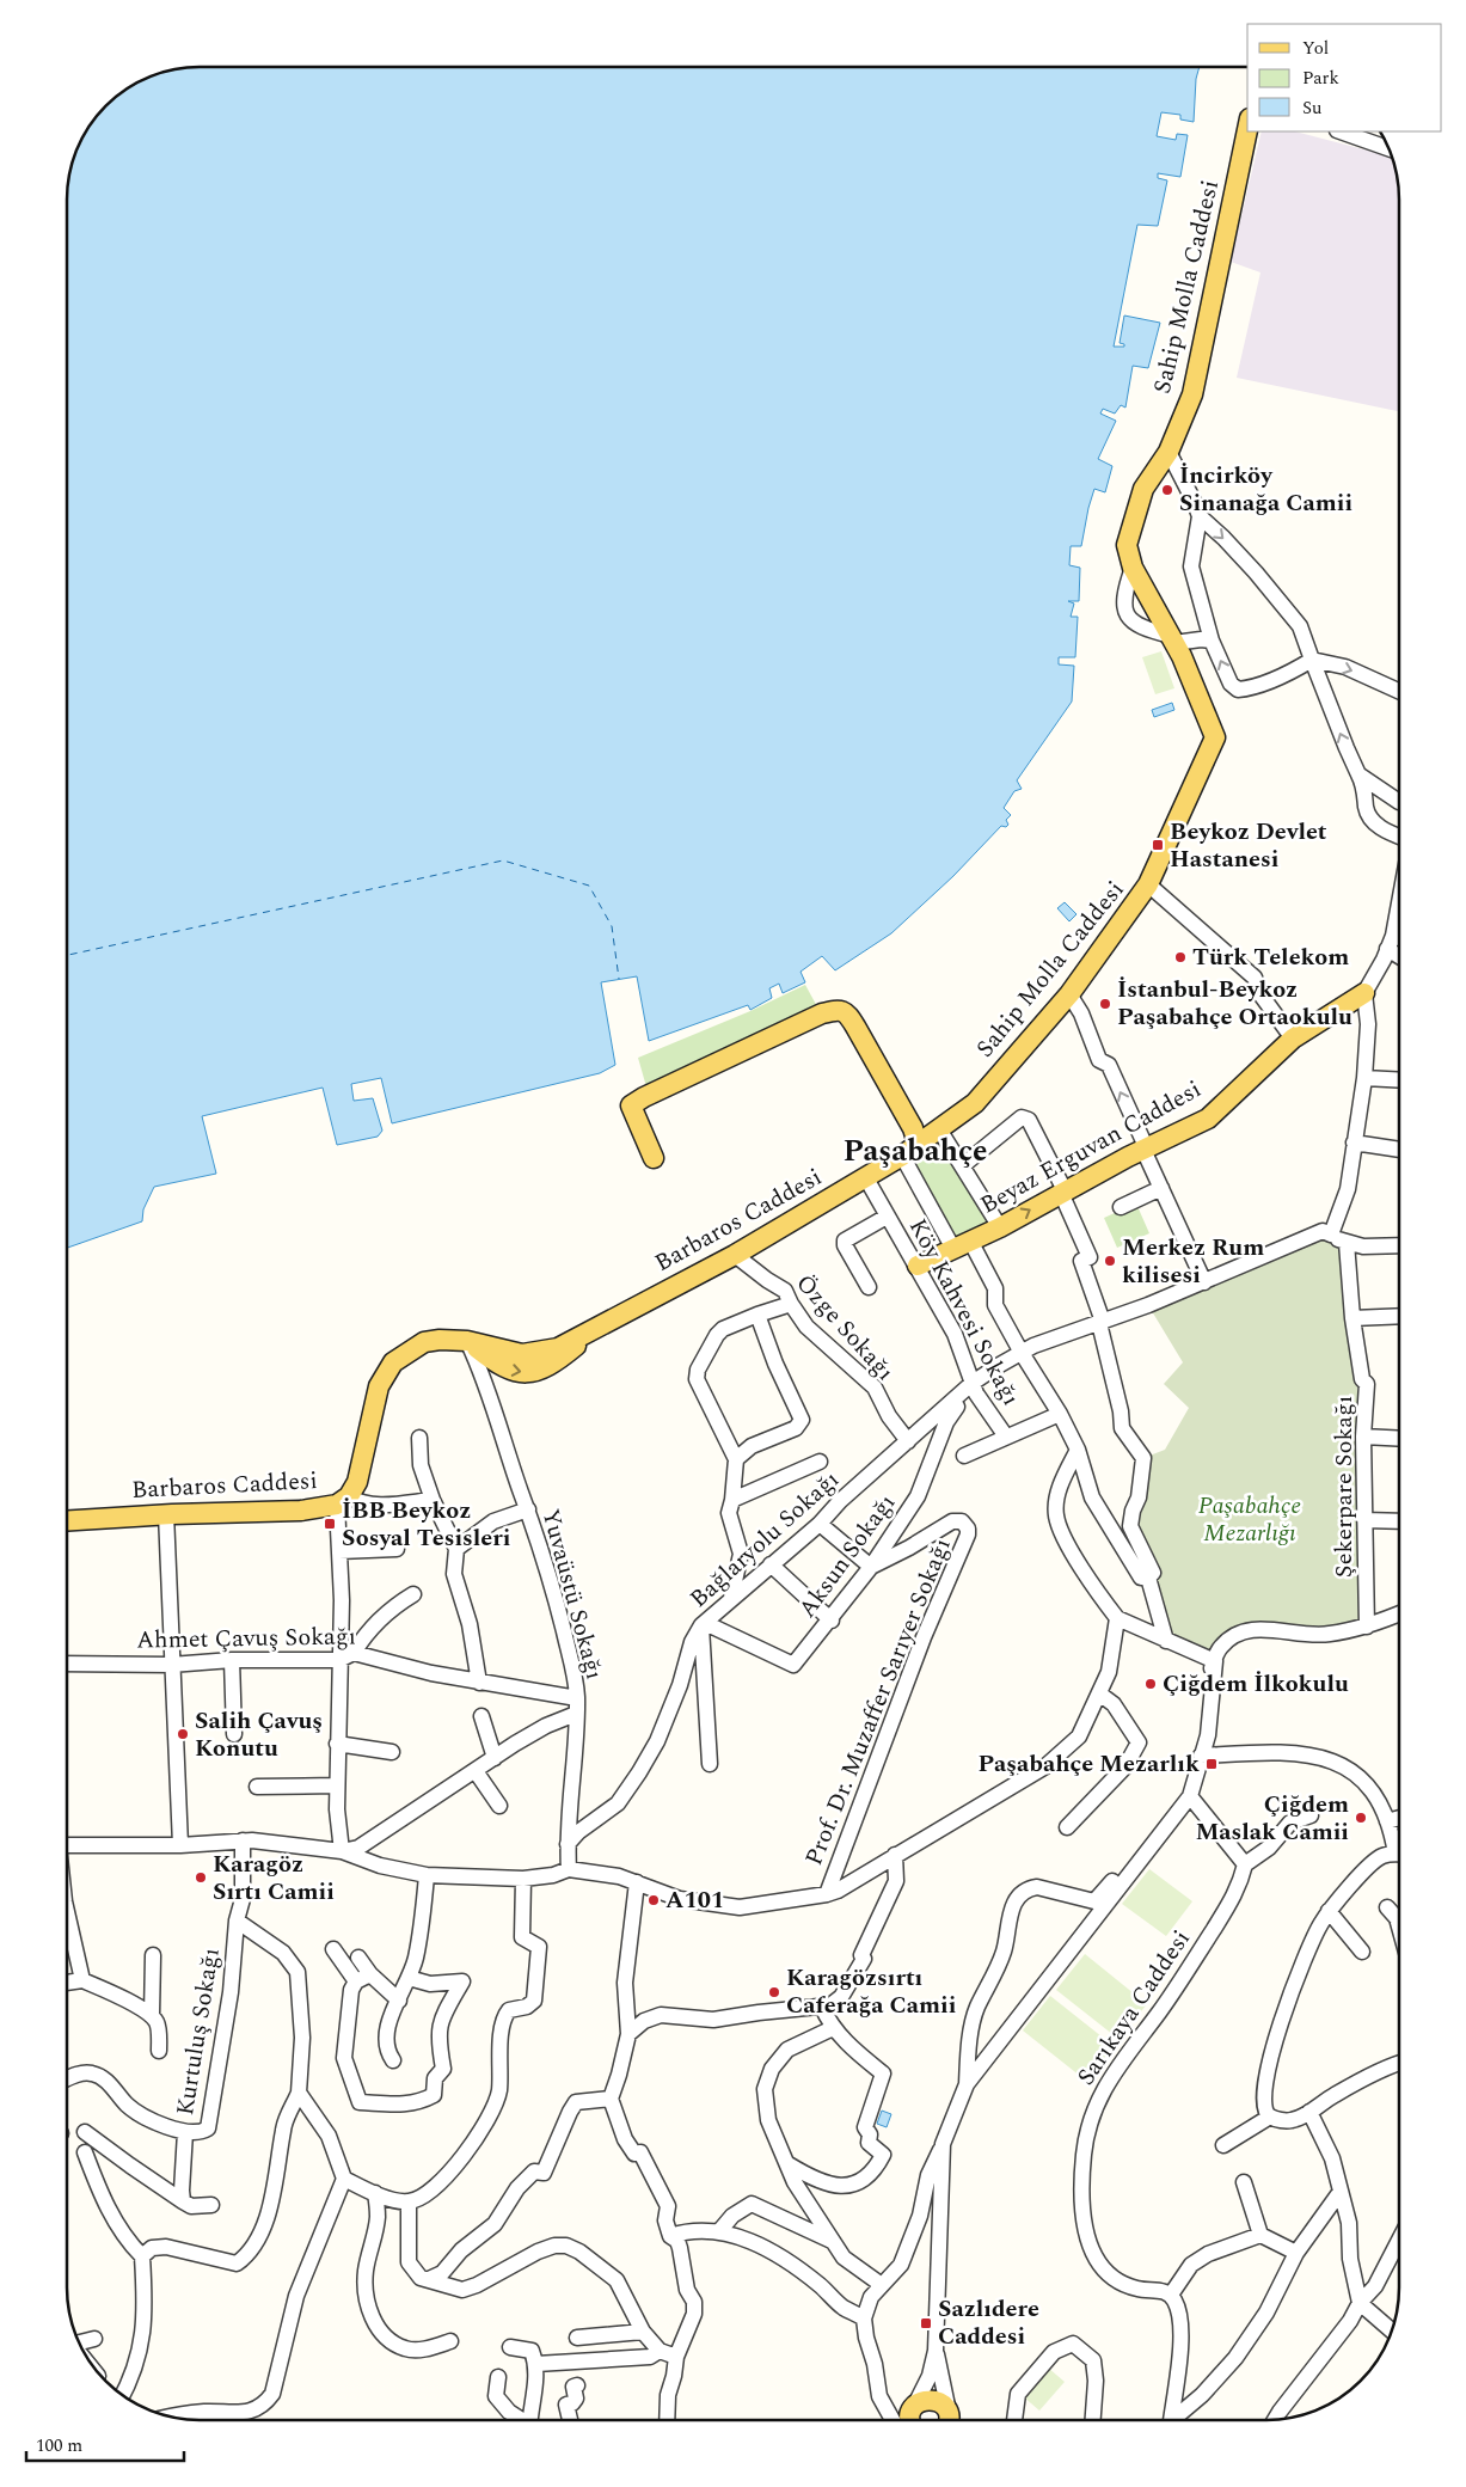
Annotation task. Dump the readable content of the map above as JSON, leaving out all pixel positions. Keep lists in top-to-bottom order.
{
  "streets": {
    "main road": ["Sahip Molla Caddesi", "Beyaz Erguvan Caddesi", "Barbaros Caddesi"],
    "street": [
      "Köy Kahvesi Sokağı",
      "Özge Sokağı",
      "Şekerpare Sokağı",
      "Bağlaryolu Sokağı",
      "Aksun Sokağı",
      "Yuvaüstü Sokağı",
      "Ahmet Çavuş Sokağı",
      "Prof. Dr. Muzaffer Sarıyer Sokağı",
      "Sarıkaya Caddesi",
      "Kurtuluş Sokağı"
    ]
  },
  "crossings": [
    ["Sahip Molla Caddesi", "Barbaros Caddesi"],
    ["Beyaz Erguvan Caddesi", "Köy Kahvesi Sokağı"],
    ["Barbaros Caddesi", "Köy Kahvesi Sokağı"],
    ["Barbaros Caddesi", "Özge Sokağı"],
    ["Barbaros Caddesi", "Yuvaüstü Sokağı"],
    ["Köy Kahvesi Sokağı", "Bağlaryolu Sokağı"],
    ["Köy Kahvesi Sokağı", "Aksun Sokağı"],
    ["Özge Sokağı", "Bağlaryolu Sokağı"],
    ["Bağlaryolu Sokağı", "Aksun Sokağı"],
    ["Bağlaryolu Sokağı", "Yuvaüstü Sokağı"],
    ["Aksun Sokağı", "Prof. Dr. Muzaffer Sarıyer Sokağı"],
    ["Yuvaüstü Sokağı", "Ahmet Çavuş Sokağı"]
  ],
  "districts": ["Paşabahçe"],
  "parks": ["Paşabahçe Mezarlığı"],
  "places": {
    "other": [
      "İncirköy Sinanağa Camii",
      "Türk Telekom",
      "İstanbul-Beykoz Paşabahçe Ortaokulu",
      "Merkez Rum kilisesi",
      "Çiğdem İlkokulu",
      "Salih Çavuş Konutu",
      "Çiğdem Maslak Camii",
      "Karagöz Sırtı Camii",
      "A101",
      "Karagözsırtı Caferağa Camii"
    ],
    "transit": [
      "Beykoz Devlet Hastanesi",
      "İBB Beykoz Sosyal Tesisleri",
      "Paşabahçe Mezarlık",
      "Sazlıdere Caddesi"
    ]
  },
  "legend": ["Yol", "Park", "Su"],
  "scale_bar": "100 m"
}
